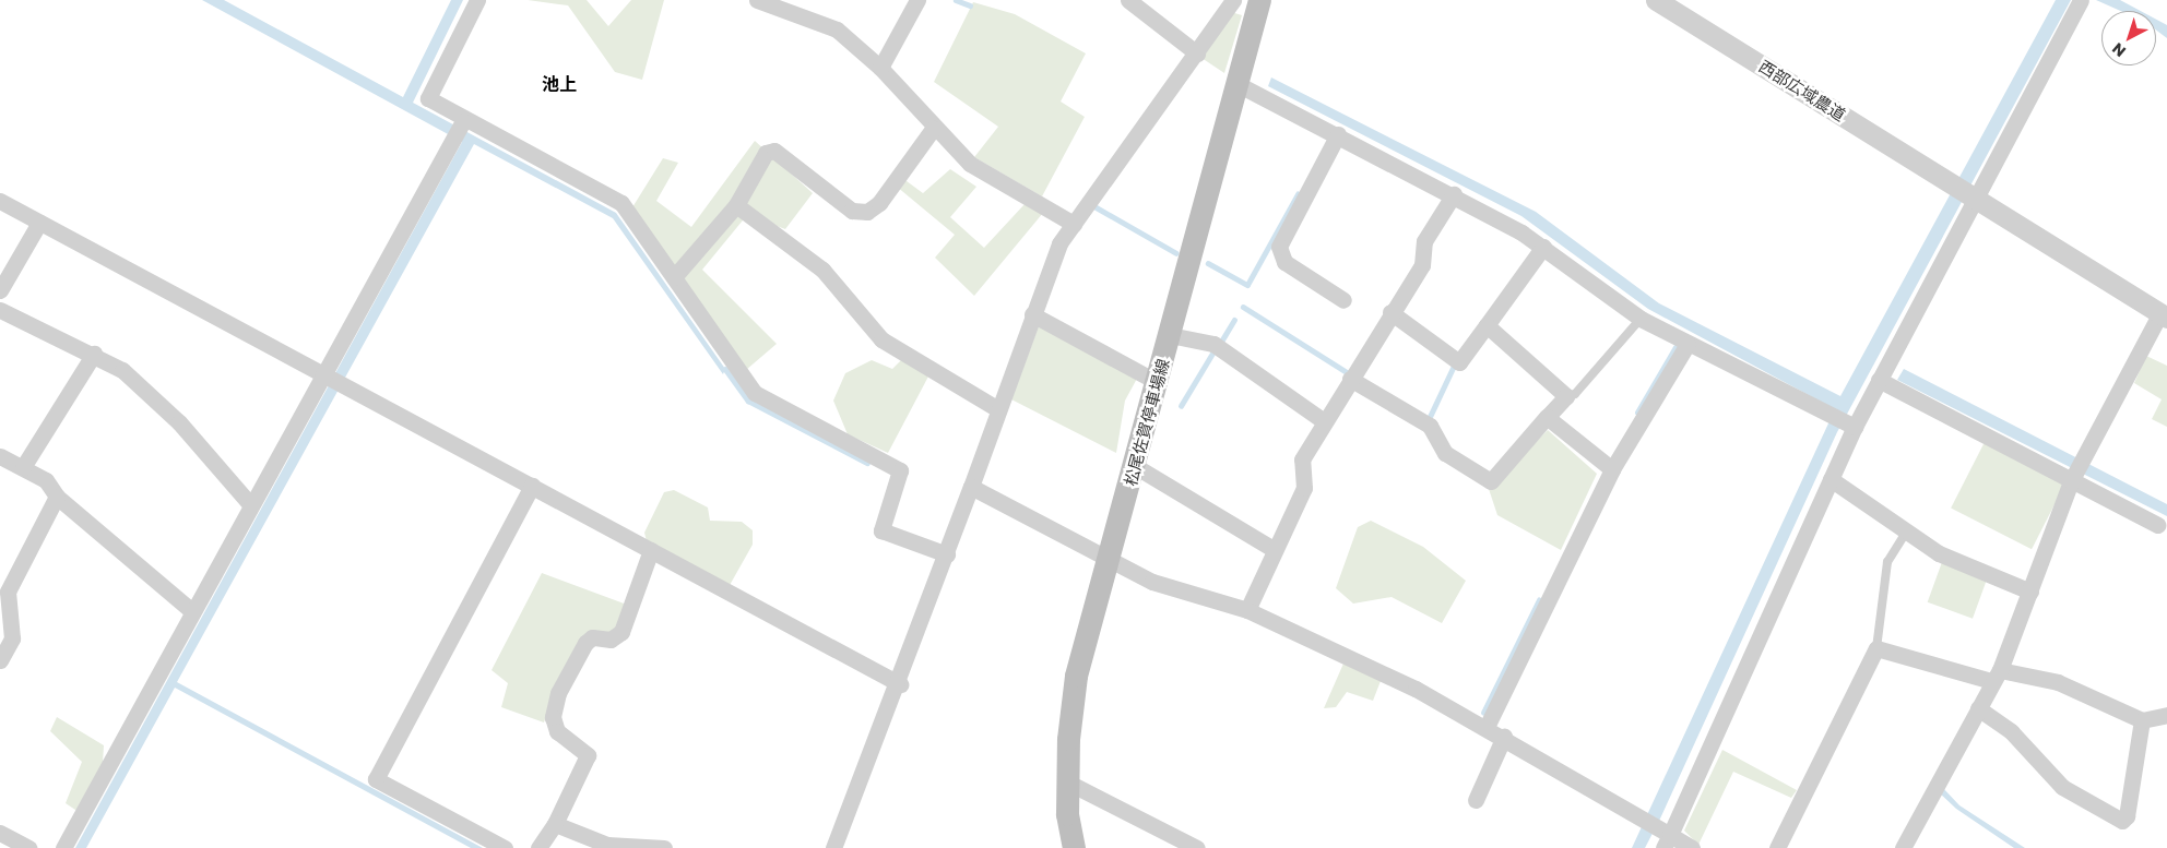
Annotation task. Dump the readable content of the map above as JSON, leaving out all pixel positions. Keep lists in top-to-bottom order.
{
  "streets": {
    "main road": ["松尾佐賀停車場線"],
    "street": ["西部広域農道"]
  },
  "districts": ["池上"],
  "north": "bottom left"
}
